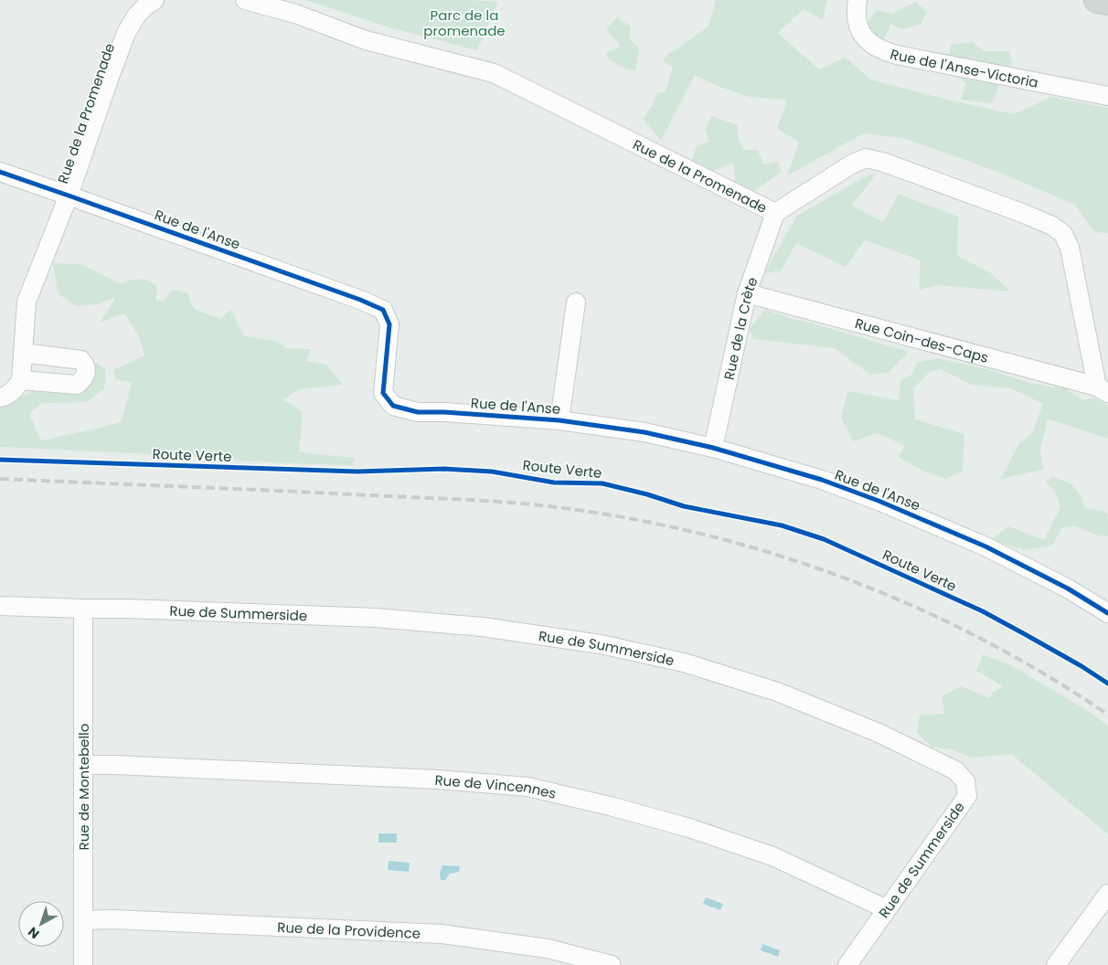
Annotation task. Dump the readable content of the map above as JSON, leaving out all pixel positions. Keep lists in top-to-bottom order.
{
  "streets": {
    "street": [
      "Rue de l'Anse-Victoria",
      "Rue de la Promenade",
      "Rue de l'Anse",
      "Rue de la Crète",
      "Rue Coin-des-Caps",
      "Rue de Summerside",
      "Rue de Montebello",
      "Rue de Vincennes",
      "Rue de la Providence"
    ],
    "cycle path": ["Route Verte"]
  },
  "crossings": [
    ["Rue de la Promenade", "Rue de l'Anse"],
    ["Rue de la Promenade", "Rue de la Crète"],
    ["Rue de la Promenade", "Rue Coin-des-Caps"],
    ["Rue de l'Anse", "Rue de la Crète"],
    ["Rue de la Crète", "Rue Coin-des-Caps"],
    ["Rue de Summerside", "Rue de Montebello"],
    ["Rue de Summerside", "Rue de Vincennes"],
    ["Rue de Montebello", "Rue de Vincennes"],
    ["Rue de Montebello", "Rue de la Providence"]
  ],
  "parks": ["Parc de la promenade"],
  "north": "bottom left"
}
